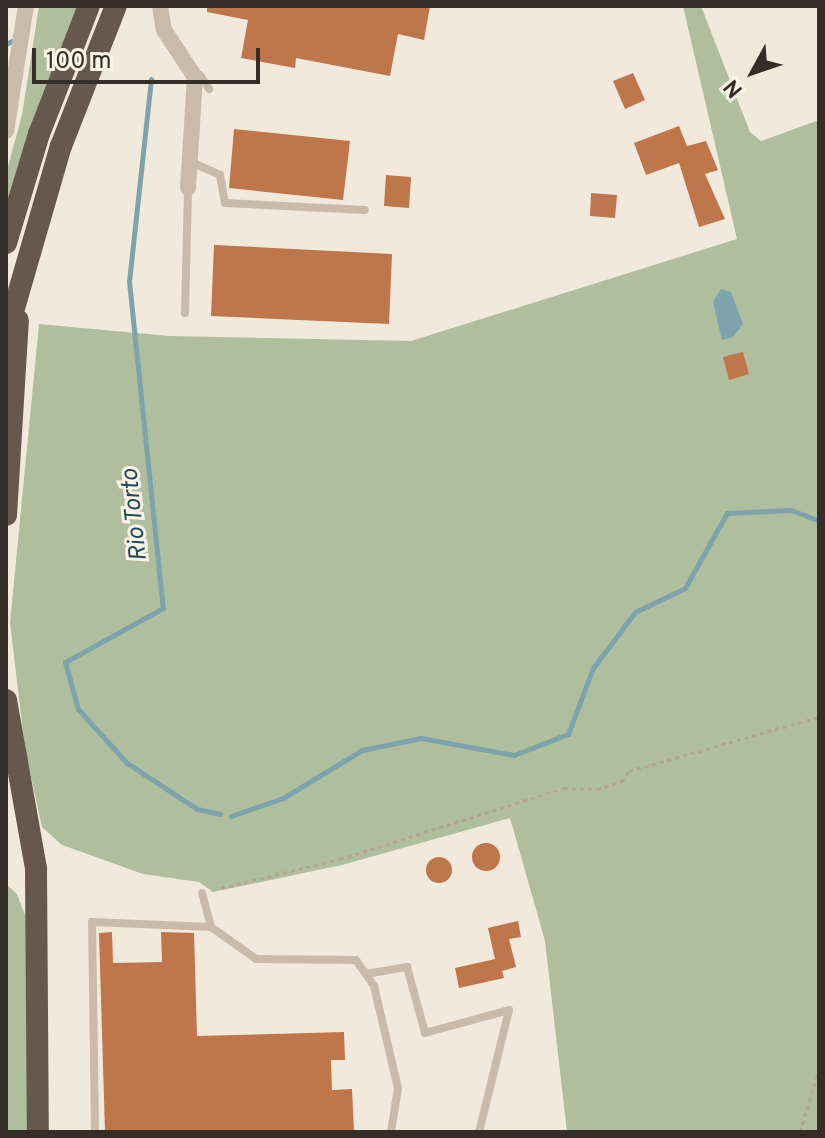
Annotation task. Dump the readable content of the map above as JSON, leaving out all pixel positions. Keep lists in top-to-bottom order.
{
  "water": ["Rio Torto"],
  "scale_bar": "100 m",
  "north": "bottom left"
}
